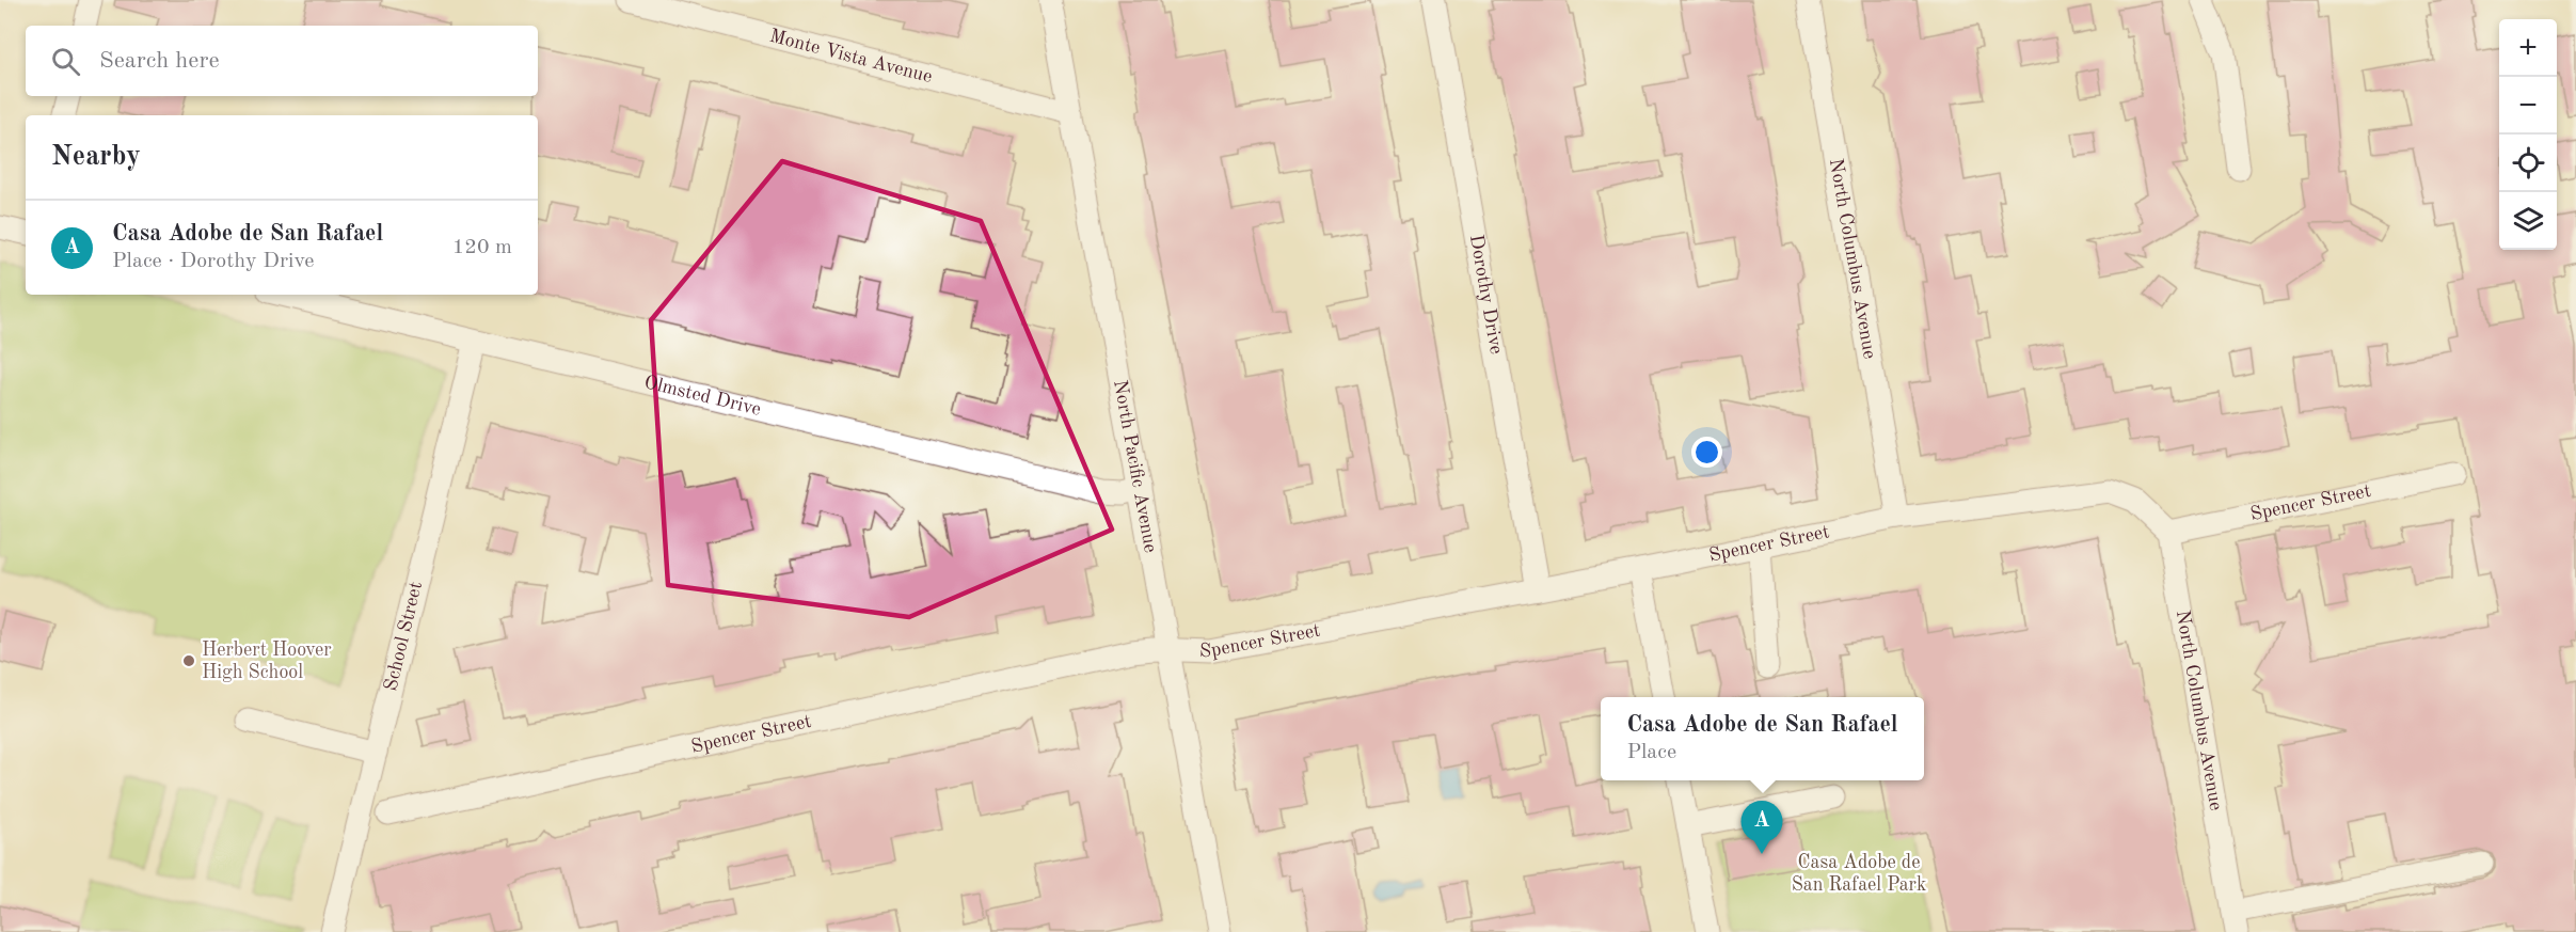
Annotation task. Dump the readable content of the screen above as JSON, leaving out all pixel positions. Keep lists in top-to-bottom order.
{
  "streets": {
    "street": [
      "Monte Vista Avenue",
      "North Columbus Avenue",
      "Dorothy Drive",
      "Olmsted Drive",
      "North Pacific Avenue",
      "Spencer Street",
      "School Street"
    ]
  },
  "crossings": [
    ["Monte Vista Avenue", "North Pacific Avenue"],
    ["North Columbus Avenue", "Spencer Street"],
    ["Dorothy Drive", "Spencer Street"],
    ["Olmsted Drive", "North Pacific Avenue"],
    ["Olmsted Drive", "School Street"],
    ["North Pacific Avenue", "Spencer Street"]
  ],
  "parks": ["Casa Adobe de San Rafael Park"],
  "places": ["Herbert Hoover High School"],
  "page": {
    "map_buttons": ["+", "−"],
    "search": "Search here",
    "heading": "Nearby",
    "list": [
      {
        "mark": "A",
        "name": "Casa Adobe de San Rafael",
        "note": "Place · Dorothy Drive",
        "value": "120 m"
      }
    ],
    "popup": ["Casa Adobe de San Rafael", "Place"],
    "pins": "A"
  }
}
